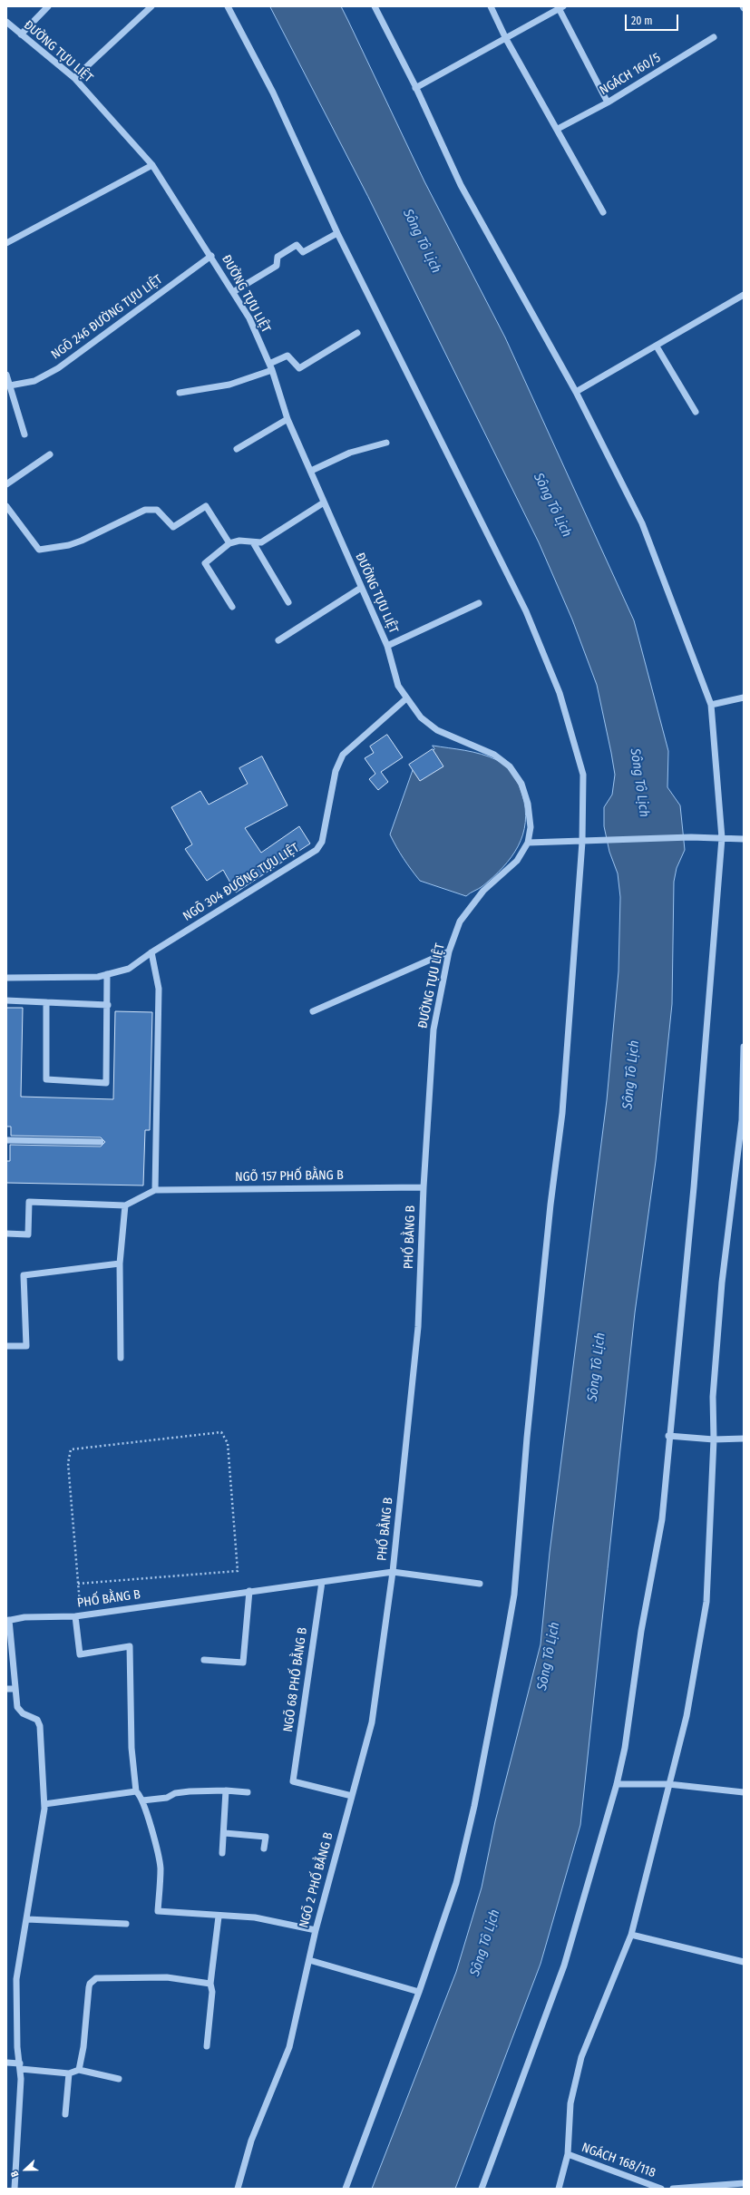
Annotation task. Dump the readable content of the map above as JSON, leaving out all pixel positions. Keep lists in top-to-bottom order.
{
  "streets": {
    "street": [
      "ĐƯỜNG TỰU LIỆT",
      "NGÁCH 160/5",
      "NGÕ 246 ĐƯỜNG TỰU LIỆT",
      "NGÕ 304 ĐƯỜNG TỰU LIỆT",
      "NGÕ 157 PHỐ BẰNG B",
      "PHỐ BẰNG B",
      "NGÕ 68 PHỐ BẰNG B",
      "NGÕ 2 PHỐ BẰNG B",
      "NGÁCH 168/118"
    ]
  },
  "crossings": [
    ["ĐƯỜNG TỰU LIỆT", "NGÕ 246 ĐƯỜNG TỰU LIỆT"],
    ["ĐƯỜNG TỰU LIỆT", "NGÕ 304 ĐƯỜNG TỰU LIỆT"],
    ["ĐƯỜNG TỰU LIỆT", "NGÕ 157 PHỐ BẰNG B"],
    ["ĐƯỜNG TỰU LIỆT", "PHỐ BẰNG B"],
    ["NGÕ 157 PHỐ BẰNG B", "PHỐ BẰNG B"],
    ["PHỐ BẰNG B", "NGÕ 68 PHỐ BẰNG B"],
    ["PHỐ BẰNG B", "NGÕ 2 PHỐ BẰNG B"],
    ["NGÕ 68 PHỐ BẰNG B", "NGÕ 2 PHỐ BẰNG B"]
  ],
  "water": ["Sông Tô Lịch"],
  "scale_bar": "20 m",
  "north": "left"
}
